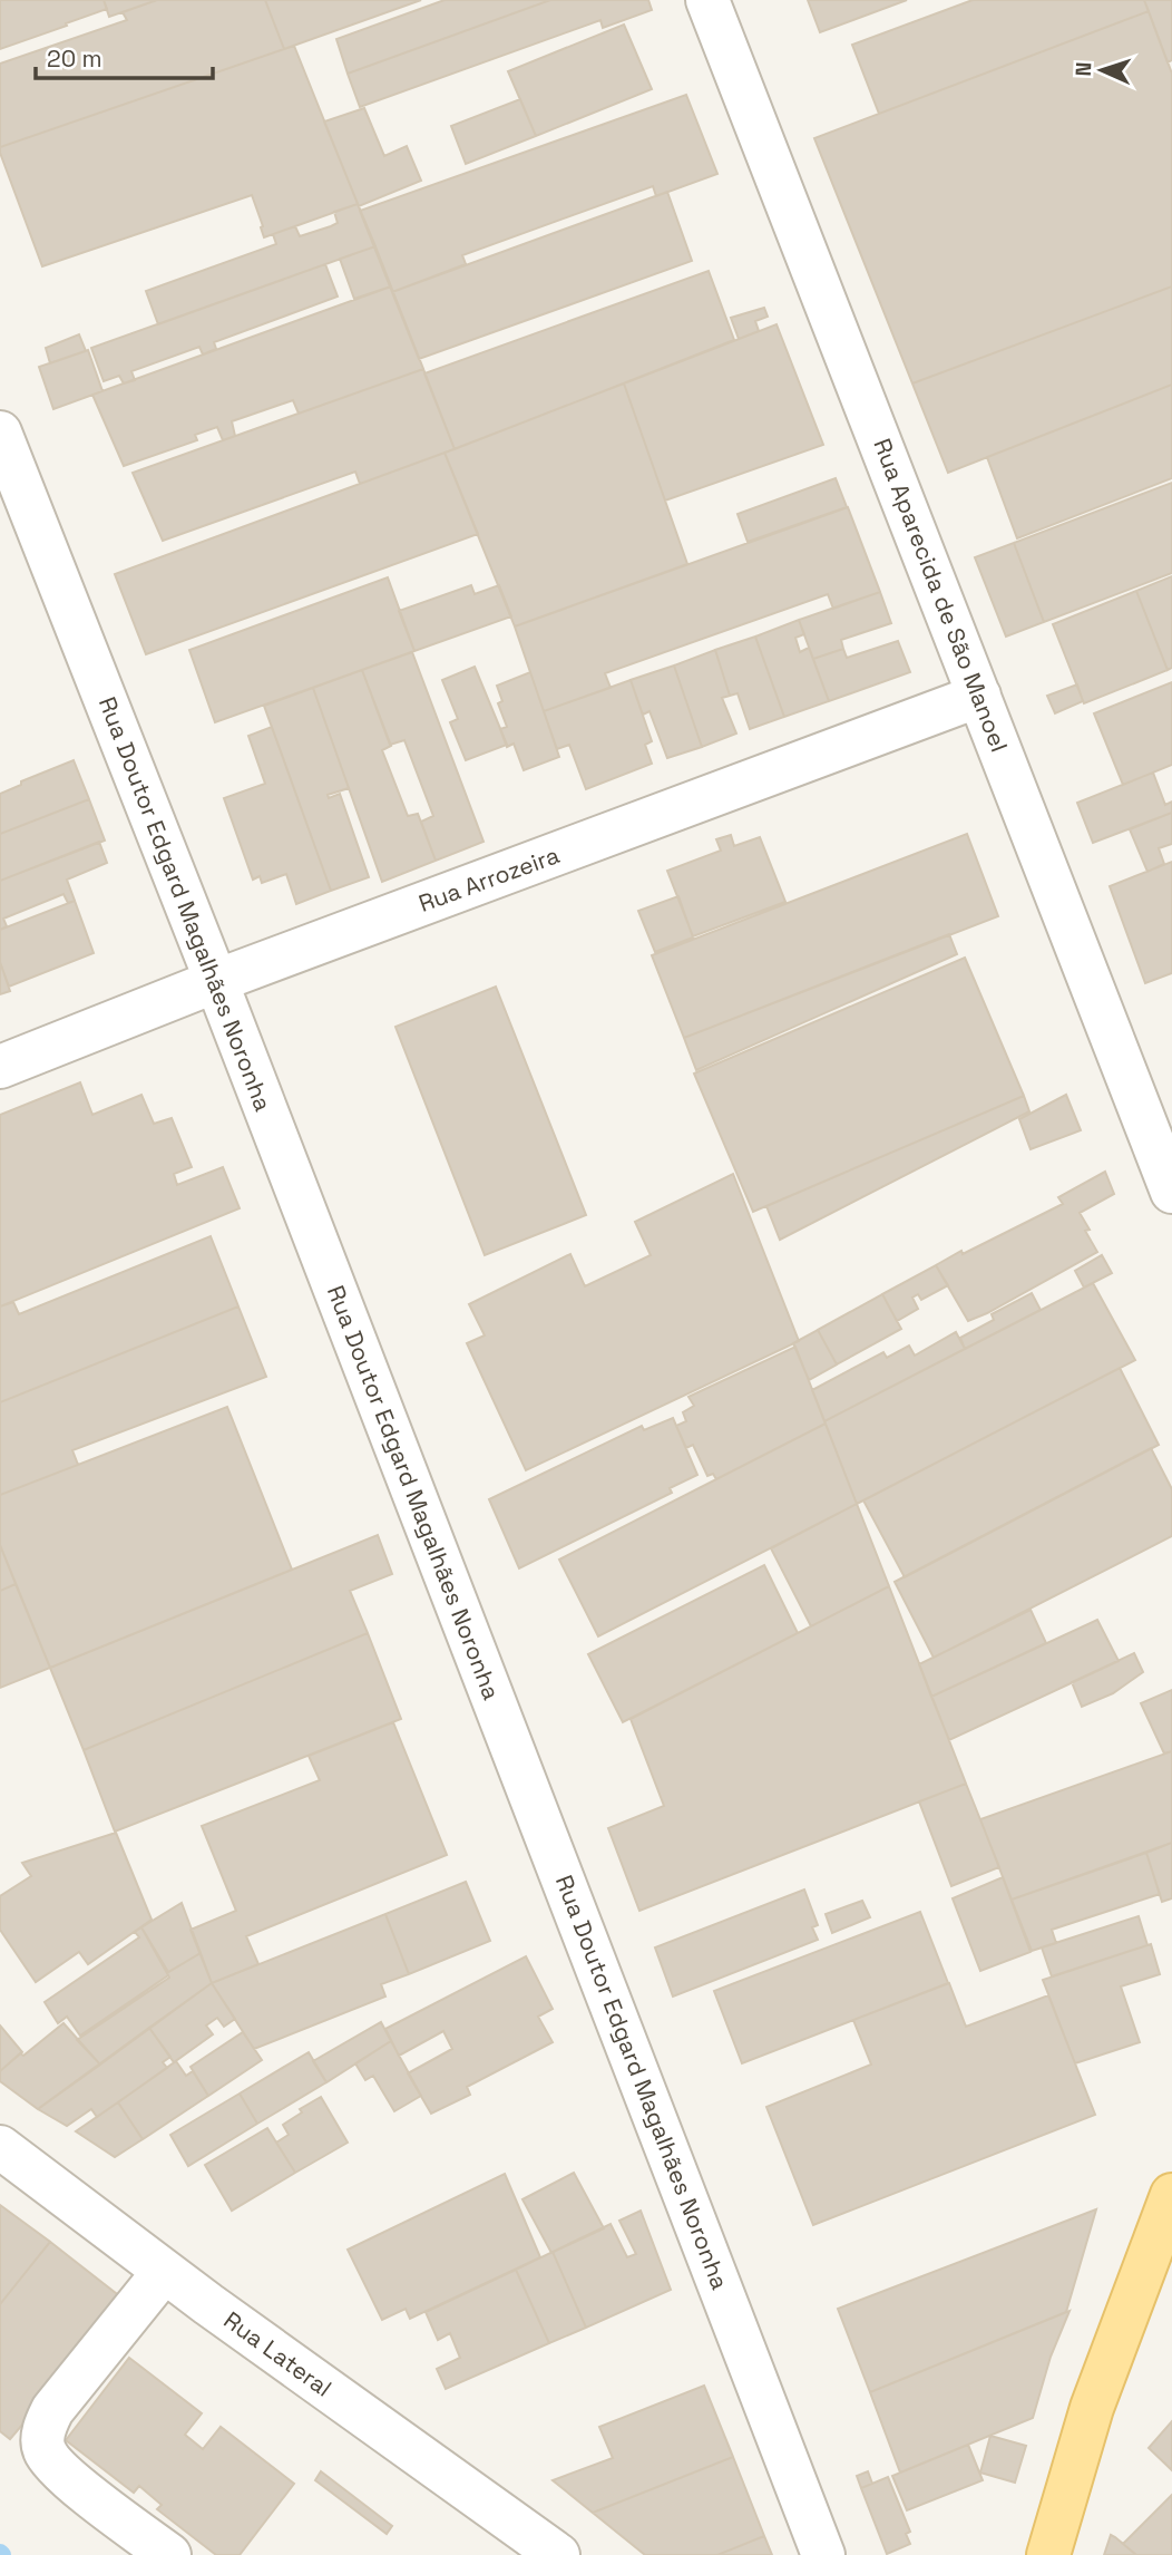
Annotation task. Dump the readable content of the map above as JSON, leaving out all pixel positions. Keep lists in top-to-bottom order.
{
  "streets": {
    "street": [
      "Rua Aparecida de São Manoel",
      "Rua Arrozeira",
      "Rua Doutor Edgard Magalhães Noronha",
      "Rua Lateral"
    ]
  },
  "crossings": [
    ["Rua Aparecida de São Manoel", "Rua Arrozeira"],
    ["Rua Arrozeira", "Rua Doutor Edgard Magalhães Noronha"]
  ],
  "scale_bar": "20 m",
  "north": "left"
}
